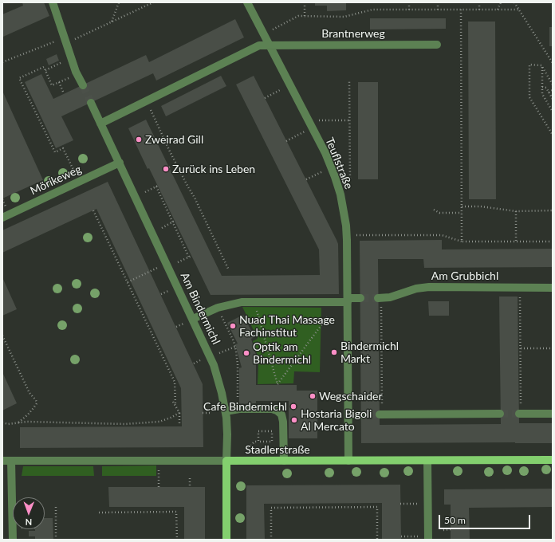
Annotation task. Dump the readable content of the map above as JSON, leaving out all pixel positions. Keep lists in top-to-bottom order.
{
  "streets": {
    "main road": ["Am Bindermichl", "Stadlerstraße"],
    "street": [
      "Brantnerweg",
      "Teuflstraße",
      "Mörikeweg",
      "Am Grubbichl"
    ]
  },
  "crossings": [
    ["Brantnerweg", "Teuflstraße"],
    ["Teuflstraße", "Stadlerstraße"],
    ["Mörikeweg", "Am Bindermichl"],
    ["Am Bindermichl", "Stadlerstraße"]
  ],
  "places": [
    "Zweirad Gill",
    "Zurück ins Leben",
    "Nuad Thai Massage Fachinstitut",
    "Bindermichl Markt",
    "Optik am Bindermichl",
    "Wegschaider",
    "Cafe Bindermichl",
    "Hostaria Bigoli Al Mercato"
  ],
  "scale_bar": "50 m",
  "north": "bottom"
}
